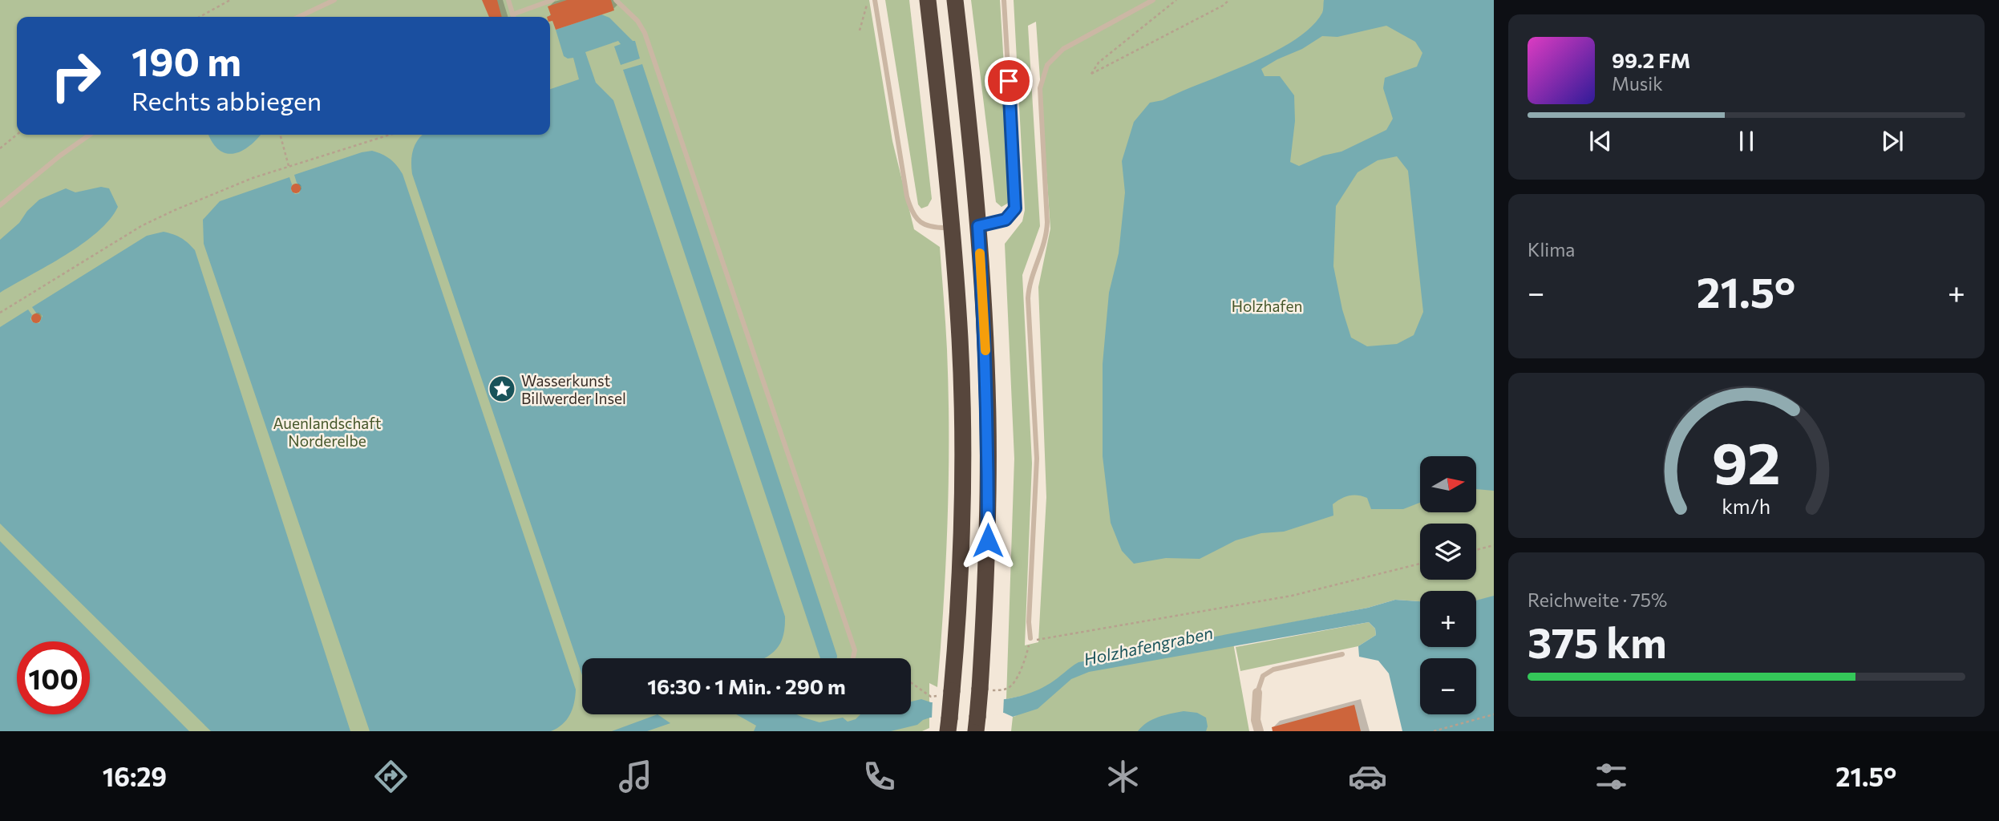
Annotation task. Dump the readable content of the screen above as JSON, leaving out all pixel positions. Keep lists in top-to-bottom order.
{
  "water": ["Holzhafengraben"],
  "parks": ["Holzhafen", "Auenlandschaft Norderelbe"],
  "places": {
    "place": ["Wasserkunst Billwerder Insel"]
  },
  "north": "right",
  "page": {
    "turn": ["190 m", "Rechts abbiegen"],
    "song": ["99.2 FM", "Musik"],
    "tile": [
      "Klima",
      ["Reichweite · 75%", "375 km"]
    ],
    "heat": ["−", "21.5°", "+"],
    "map_buttons": ["+", "−"],
    "limit": "100",
    "trip": "16:30 · 1 Min. · 290 m",
    "tabs": ["16:29", "21.5°"],
    "gauge": ["92", "km/h"]
  }
}
